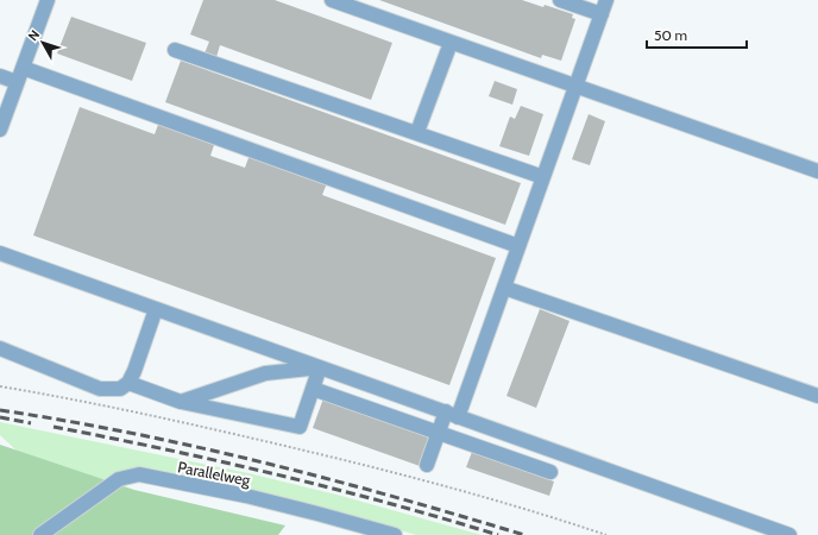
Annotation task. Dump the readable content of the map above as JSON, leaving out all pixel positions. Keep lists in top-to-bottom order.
{
  "streets": {
    "street": ["Parallelweg"]
  },
  "scale_bar": "50 m",
  "north": "top left"
}
